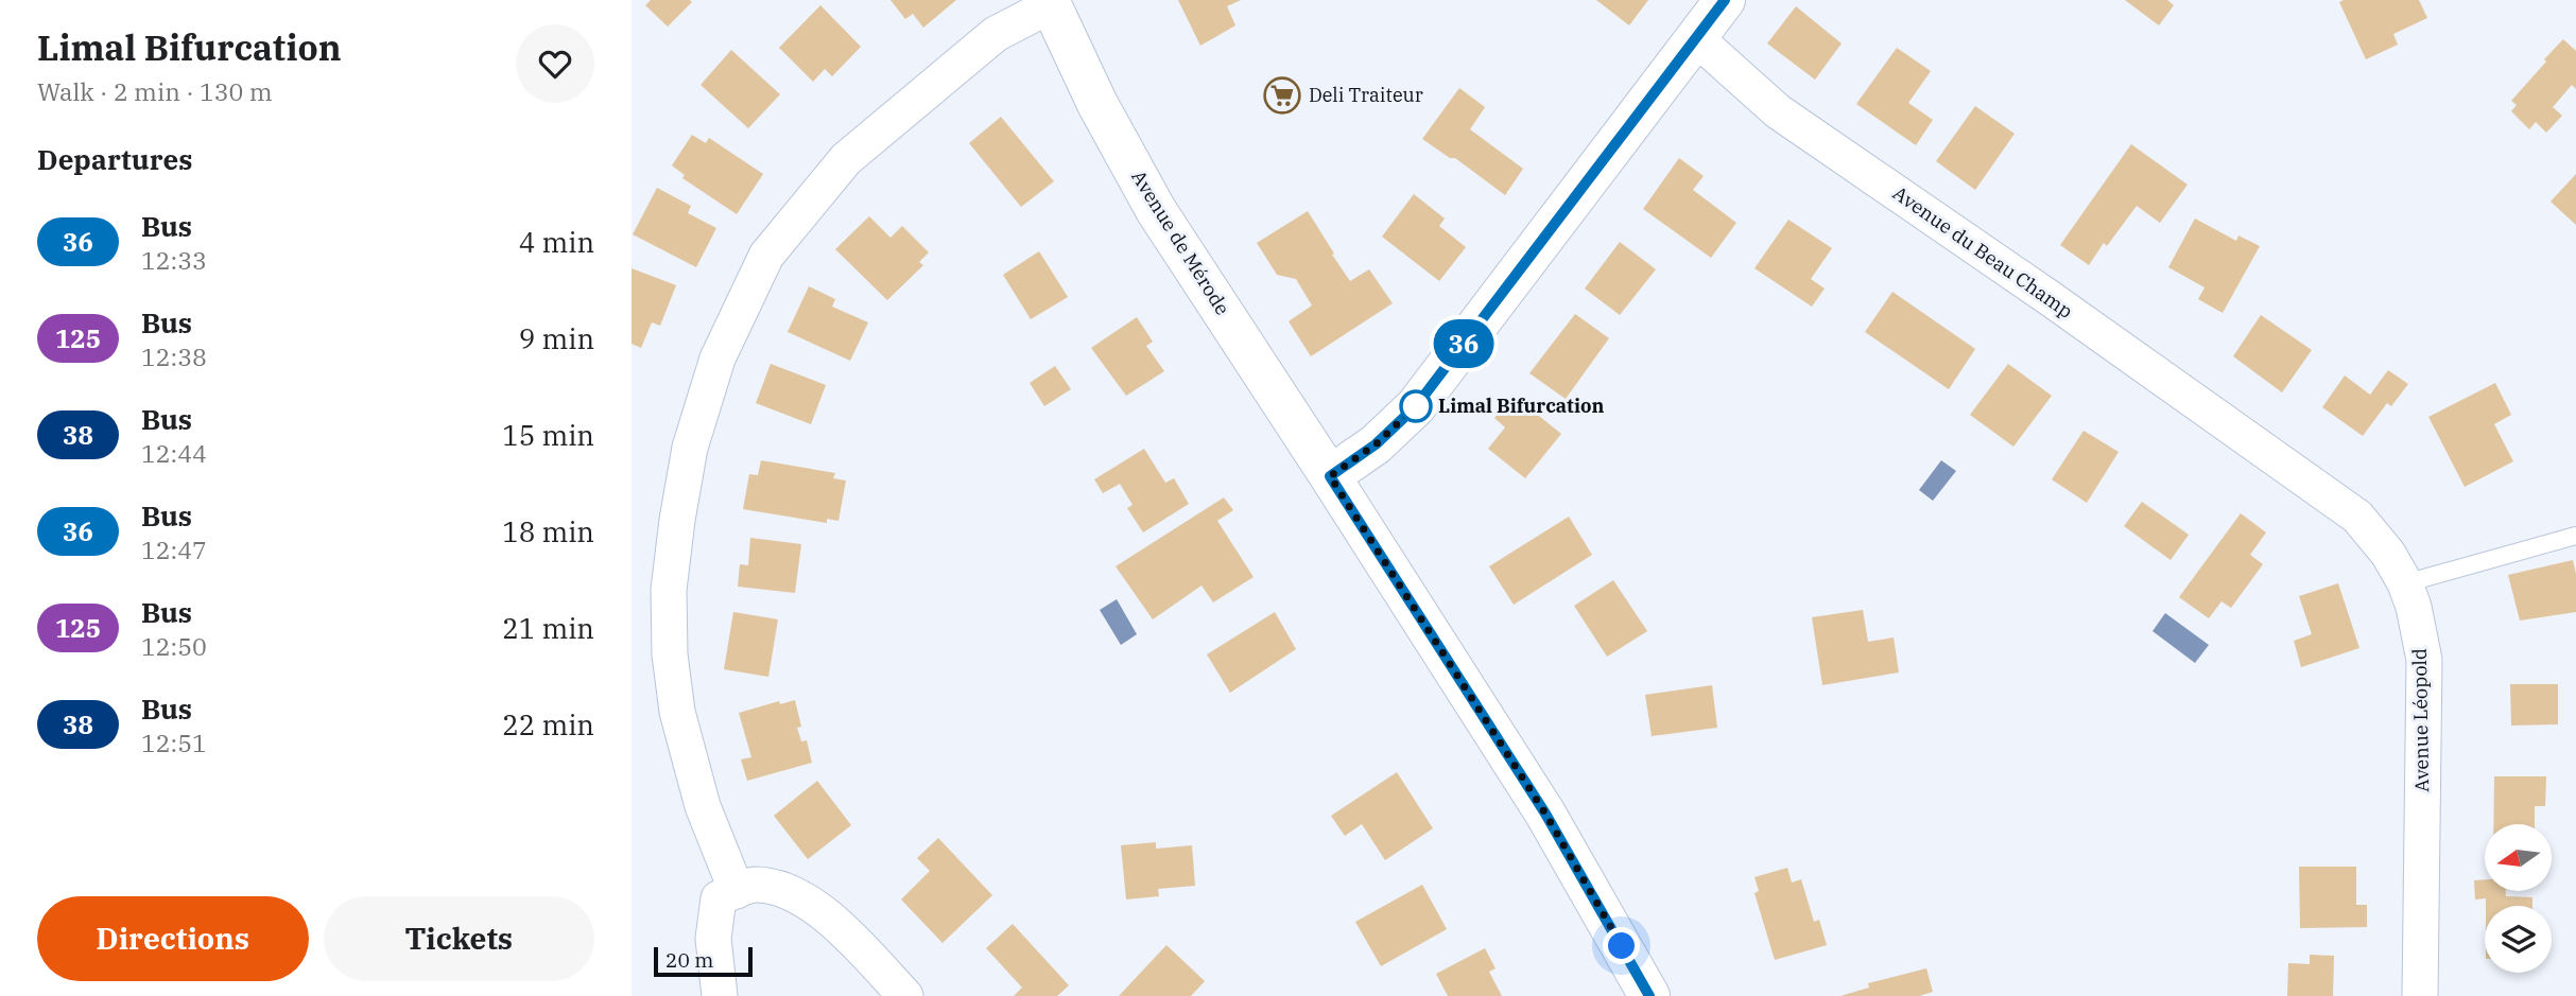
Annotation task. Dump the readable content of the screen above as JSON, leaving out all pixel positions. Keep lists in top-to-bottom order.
{
  "streets": {
    "street": ["Avenue de Mérode", "Avenue du Beau Champ", "Avenue Léopold"]
  },
  "crossings": [
    ["Avenue du Beau Champ", "Avenue Léopold"]
  ],
  "places": {
    "supermarket": ["Deli Traiteur"],
    "other": ["Limal Bifurcation"]
  },
  "lines": ["bus line 36"],
  "scale_bar": "20 m",
  "north": "left",
  "page": {
    "heading": [
      ["Limal Bifurcation", "Walk · 2 min · 130 m"],
      "Departures"
    ],
    "on_map": "36",
    "list": [
      {
        "mark": "36",
        "name": "Bus",
        "note": "12:33",
        "value": "4 min"
      },
      {
        "mark": "125",
        "name": "Bus",
        "note": "12:38",
        "value": "9 min"
      },
      {
        "mark": "38",
        "name": "Bus",
        "note": "12:44",
        "value": "15 min"
      },
      {
        "mark": "36",
        "name": "Bus",
        "note": "12:47",
        "value": "18 min"
      },
      {
        "mark": "125",
        "name": "Bus",
        "note": "12:50",
        "value": "21 min"
      },
      {
        "mark": "38",
        "name": "Bus",
        "note": "12:51",
        "value": "22 min"
      }
    ],
    "buttons": ["Directions", "Tickets"],
    "scale": "20 m"
  }
}
